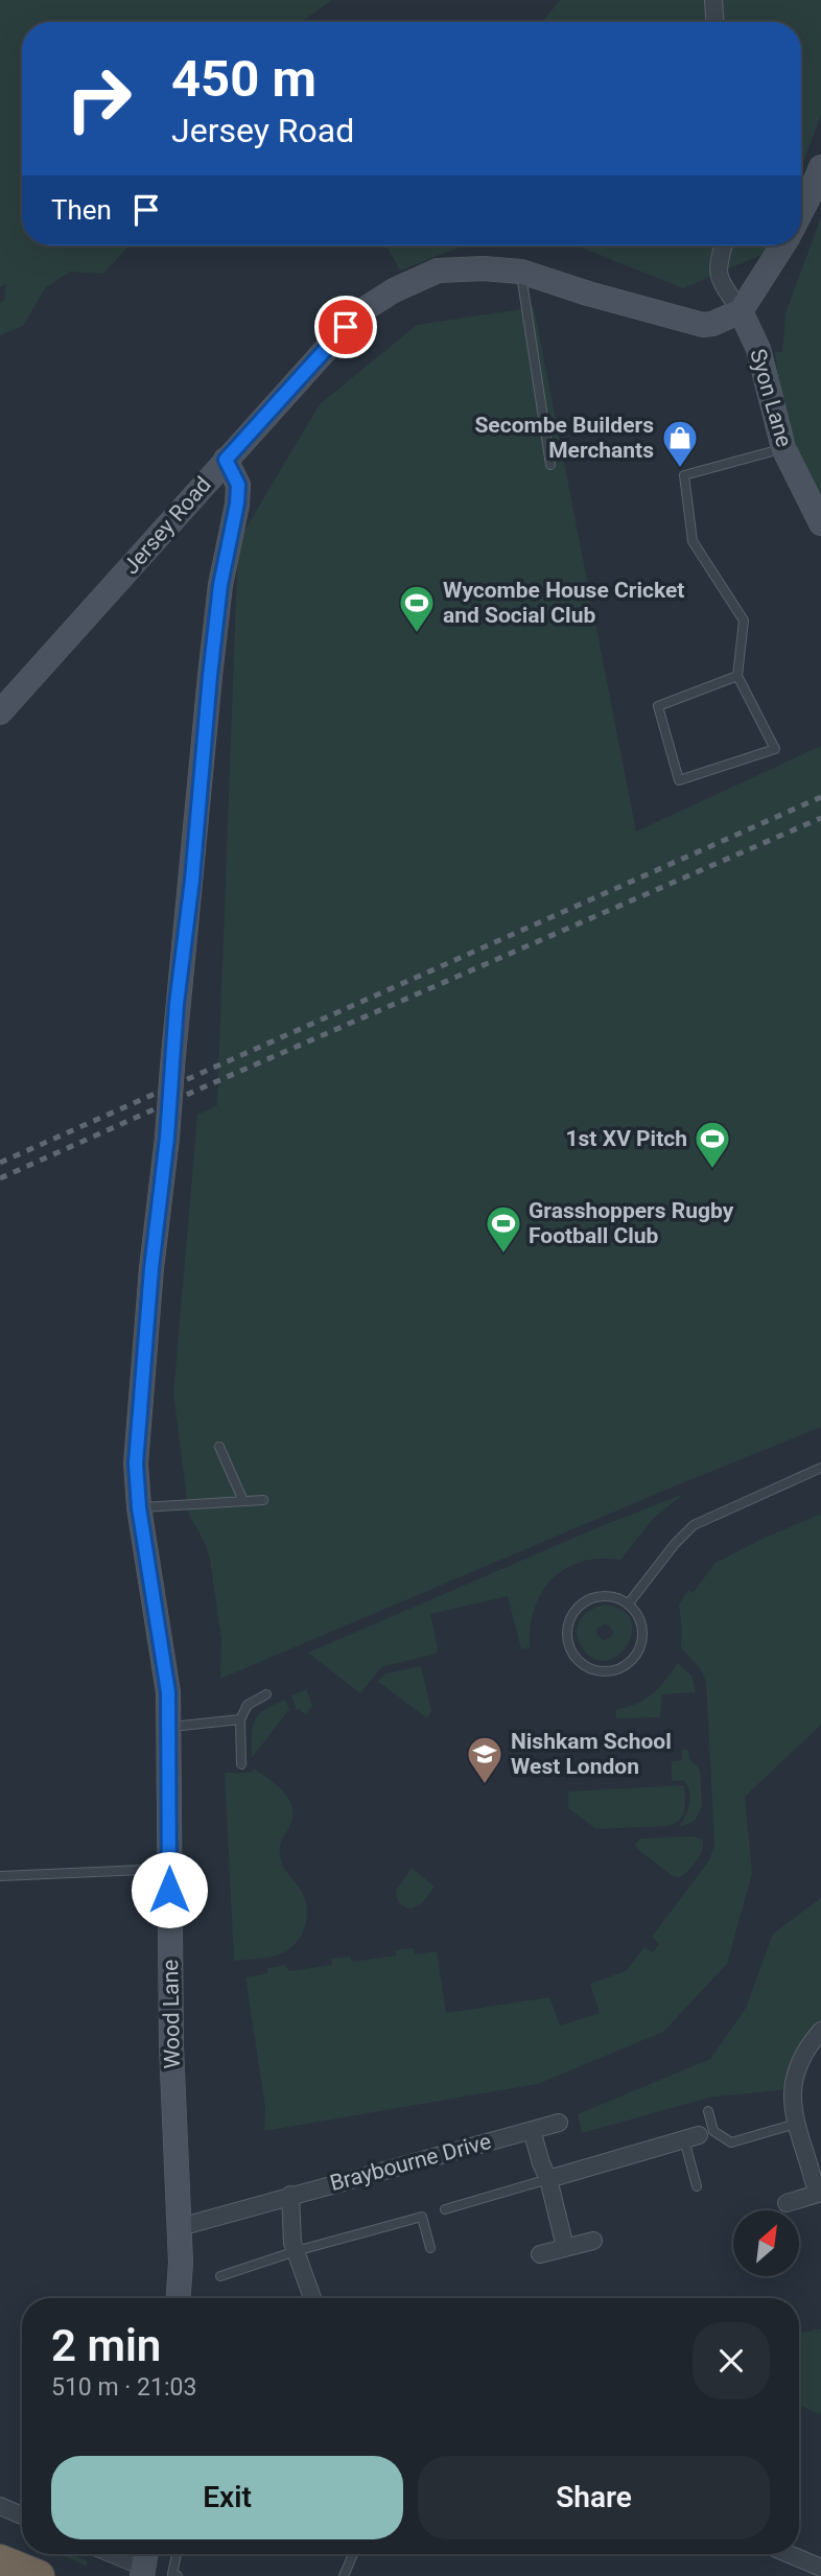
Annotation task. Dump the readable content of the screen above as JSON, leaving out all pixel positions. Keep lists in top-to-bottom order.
{
  "streets": {
    "street": [
      "Syon Lane",
      "Jersey Road",
      "Wood Lane",
      "Braybourne Drive"
    ]
  },
  "crossings": [
    ["Syon Lane", "Jersey Road"],
    ["Jersey Road", "Wood Lane"],
    ["Wood Lane", "Braybourne Drive"]
  ],
  "places": {
    "shop": ["Secombe Builders Merchants"],
    "sports": ["Wycombe House Cricket and Social Club", "1st XV Pitch", "Grasshoppers Rugby Football Club"],
    "school or university": ["Nishkam School West London"]
  },
  "north": "top right",
  "page": {
    "turn": ["450 m", "Jersey Road"],
    "then": "Then",
    "heading": ["2 min", "510 m · 21:03"],
    "buttons": ["Exit", "Share"]
  }
}
